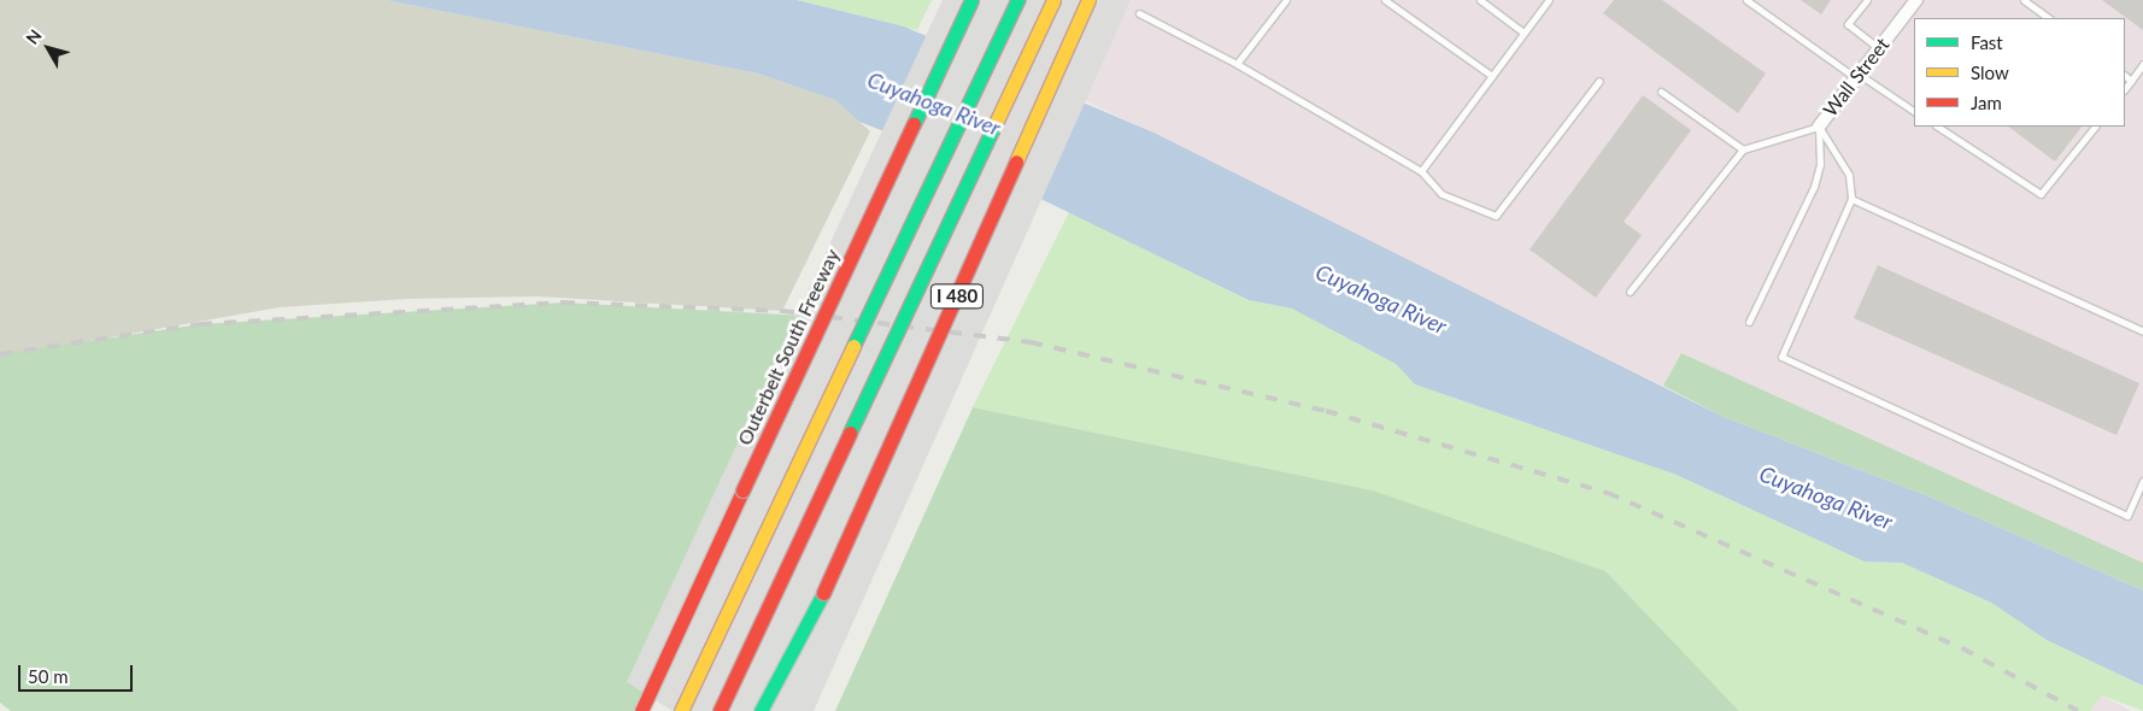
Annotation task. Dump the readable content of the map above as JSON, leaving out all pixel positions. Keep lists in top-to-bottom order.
{
  "streets": {
    "highway": ["I 480", "Outerbelt South Freeway"],
    "street": ["Wall Street"]
  },
  "water": ["Cuyahoga River"],
  "legend": ["Fast", "Slow", "Jam"],
  "scale_bar": "50 m",
  "north": "top left"
}
